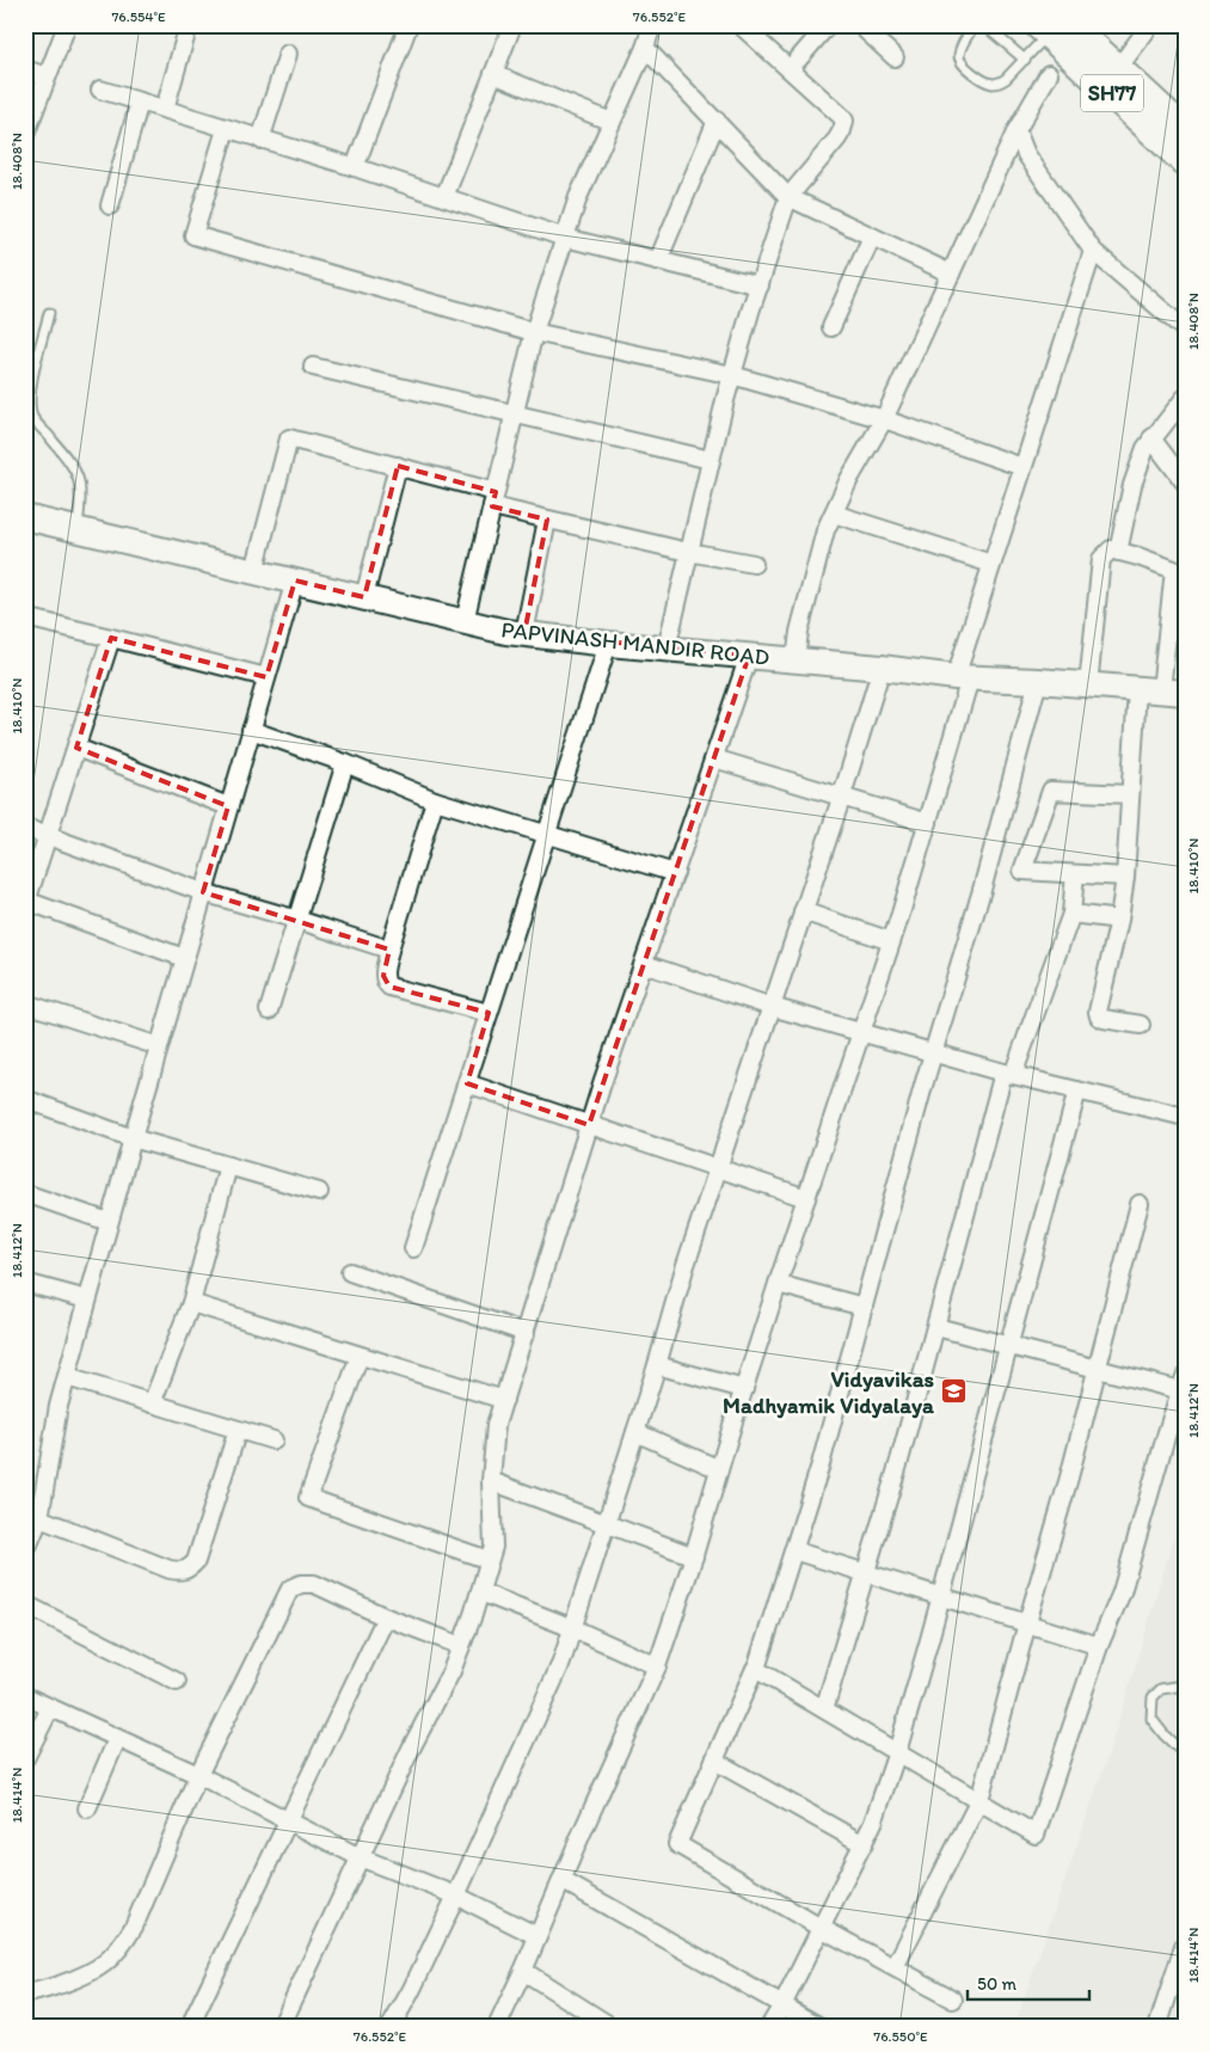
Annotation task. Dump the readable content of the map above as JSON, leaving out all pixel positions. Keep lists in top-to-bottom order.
{
  "streets": {
    "main road": ["SH77"],
    "street": ["PAPVINASH MANDIR ROAD"]
  },
  "places": {
    "school or university": ["Vidyavikas Madhyamik Vidyalaya"]
  },
  "scale_bar": "50 m",
  "coordinates": [
    "76.554°E",
    "76.552°E",
    "18.408°N",
    "18.410°N",
    "18.412°N",
    "18.414°N",
    "76.550°E"
  ]
}
